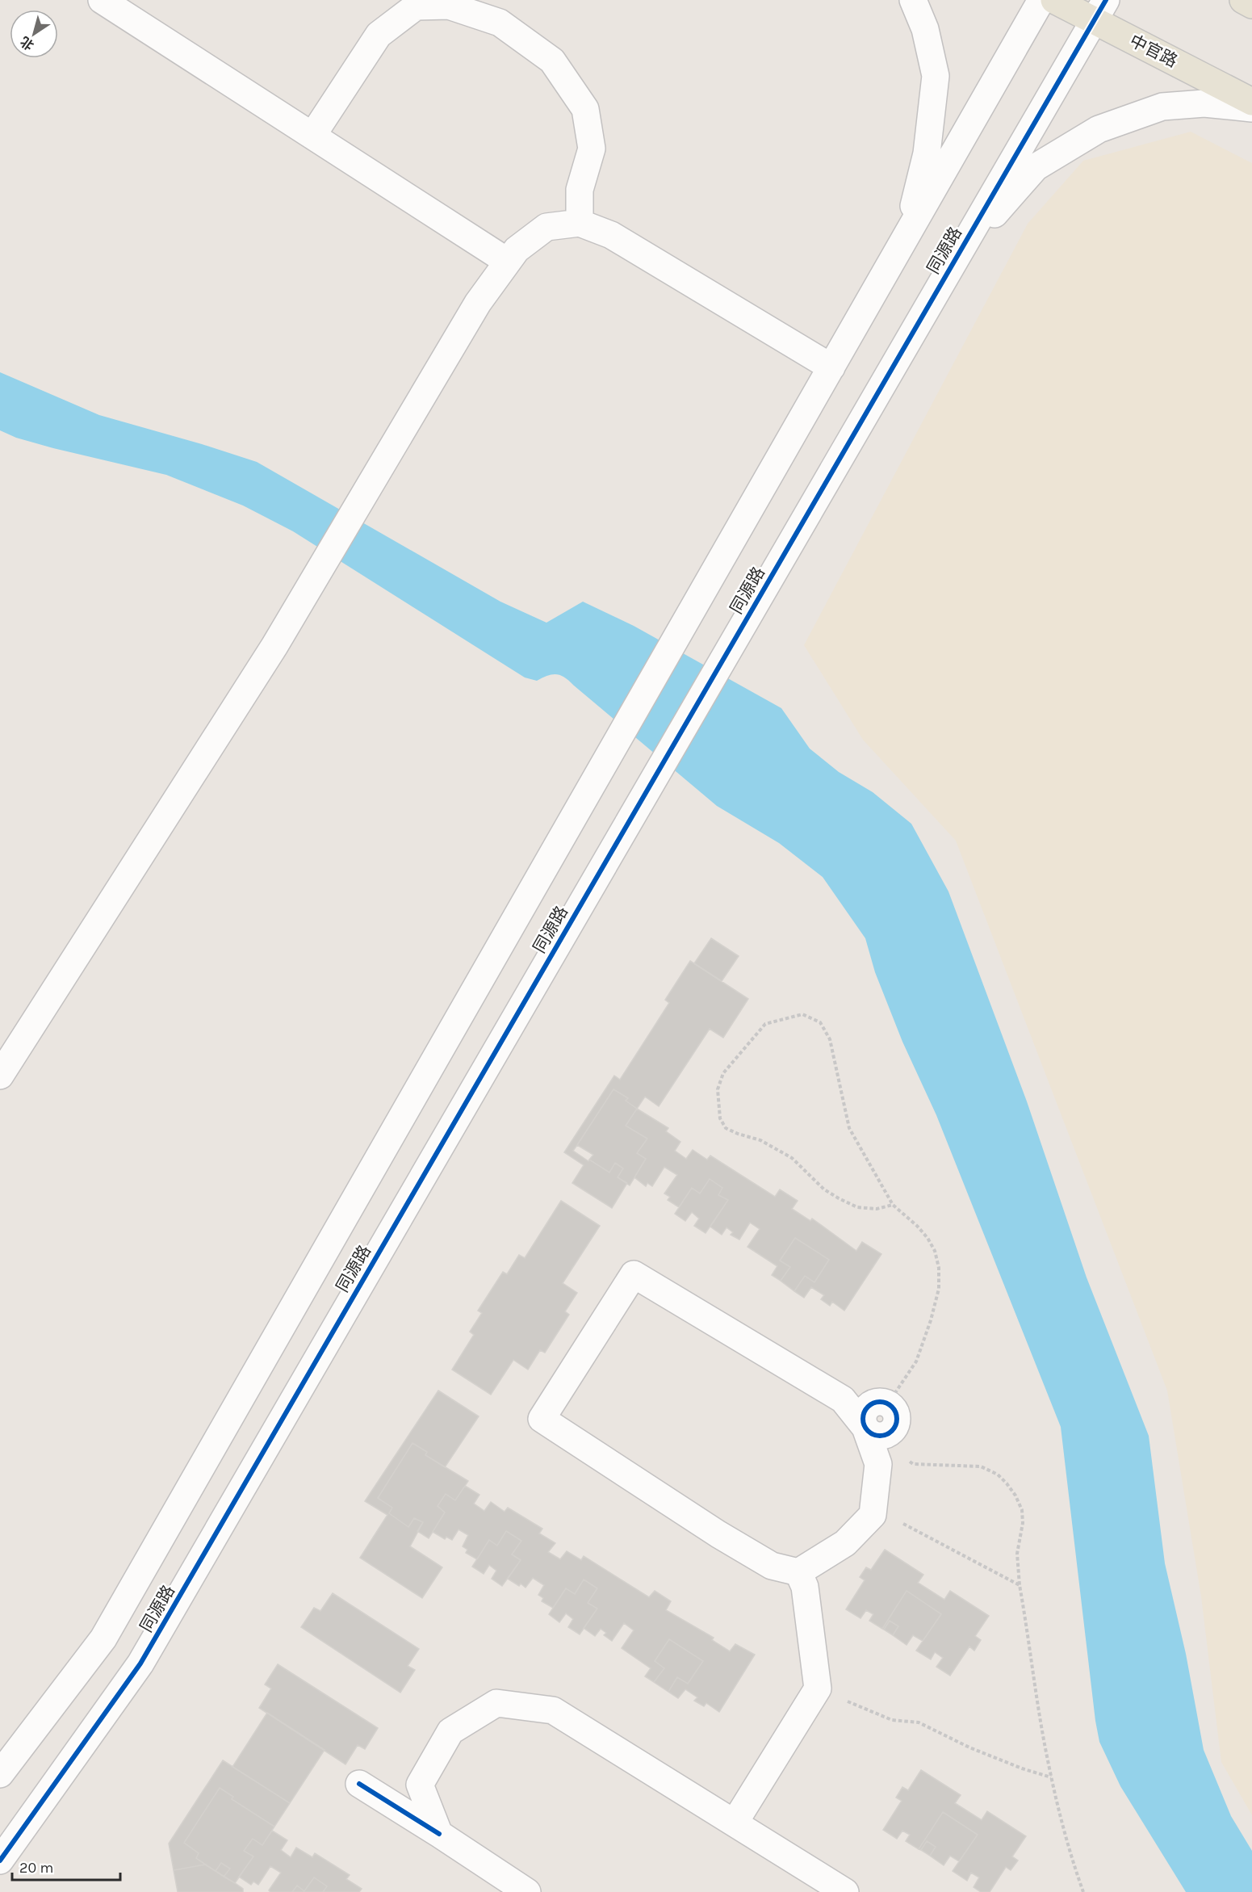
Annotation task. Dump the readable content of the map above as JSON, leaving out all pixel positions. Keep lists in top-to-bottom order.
{
  "streets": {
    "main road": ["中官路"],
    "street": ["同源路"]
  },
  "crossings": [
    ["中官路", "同源路"]
  ],
  "scale_bar": "20 m",
  "north": "bottom left"
}
